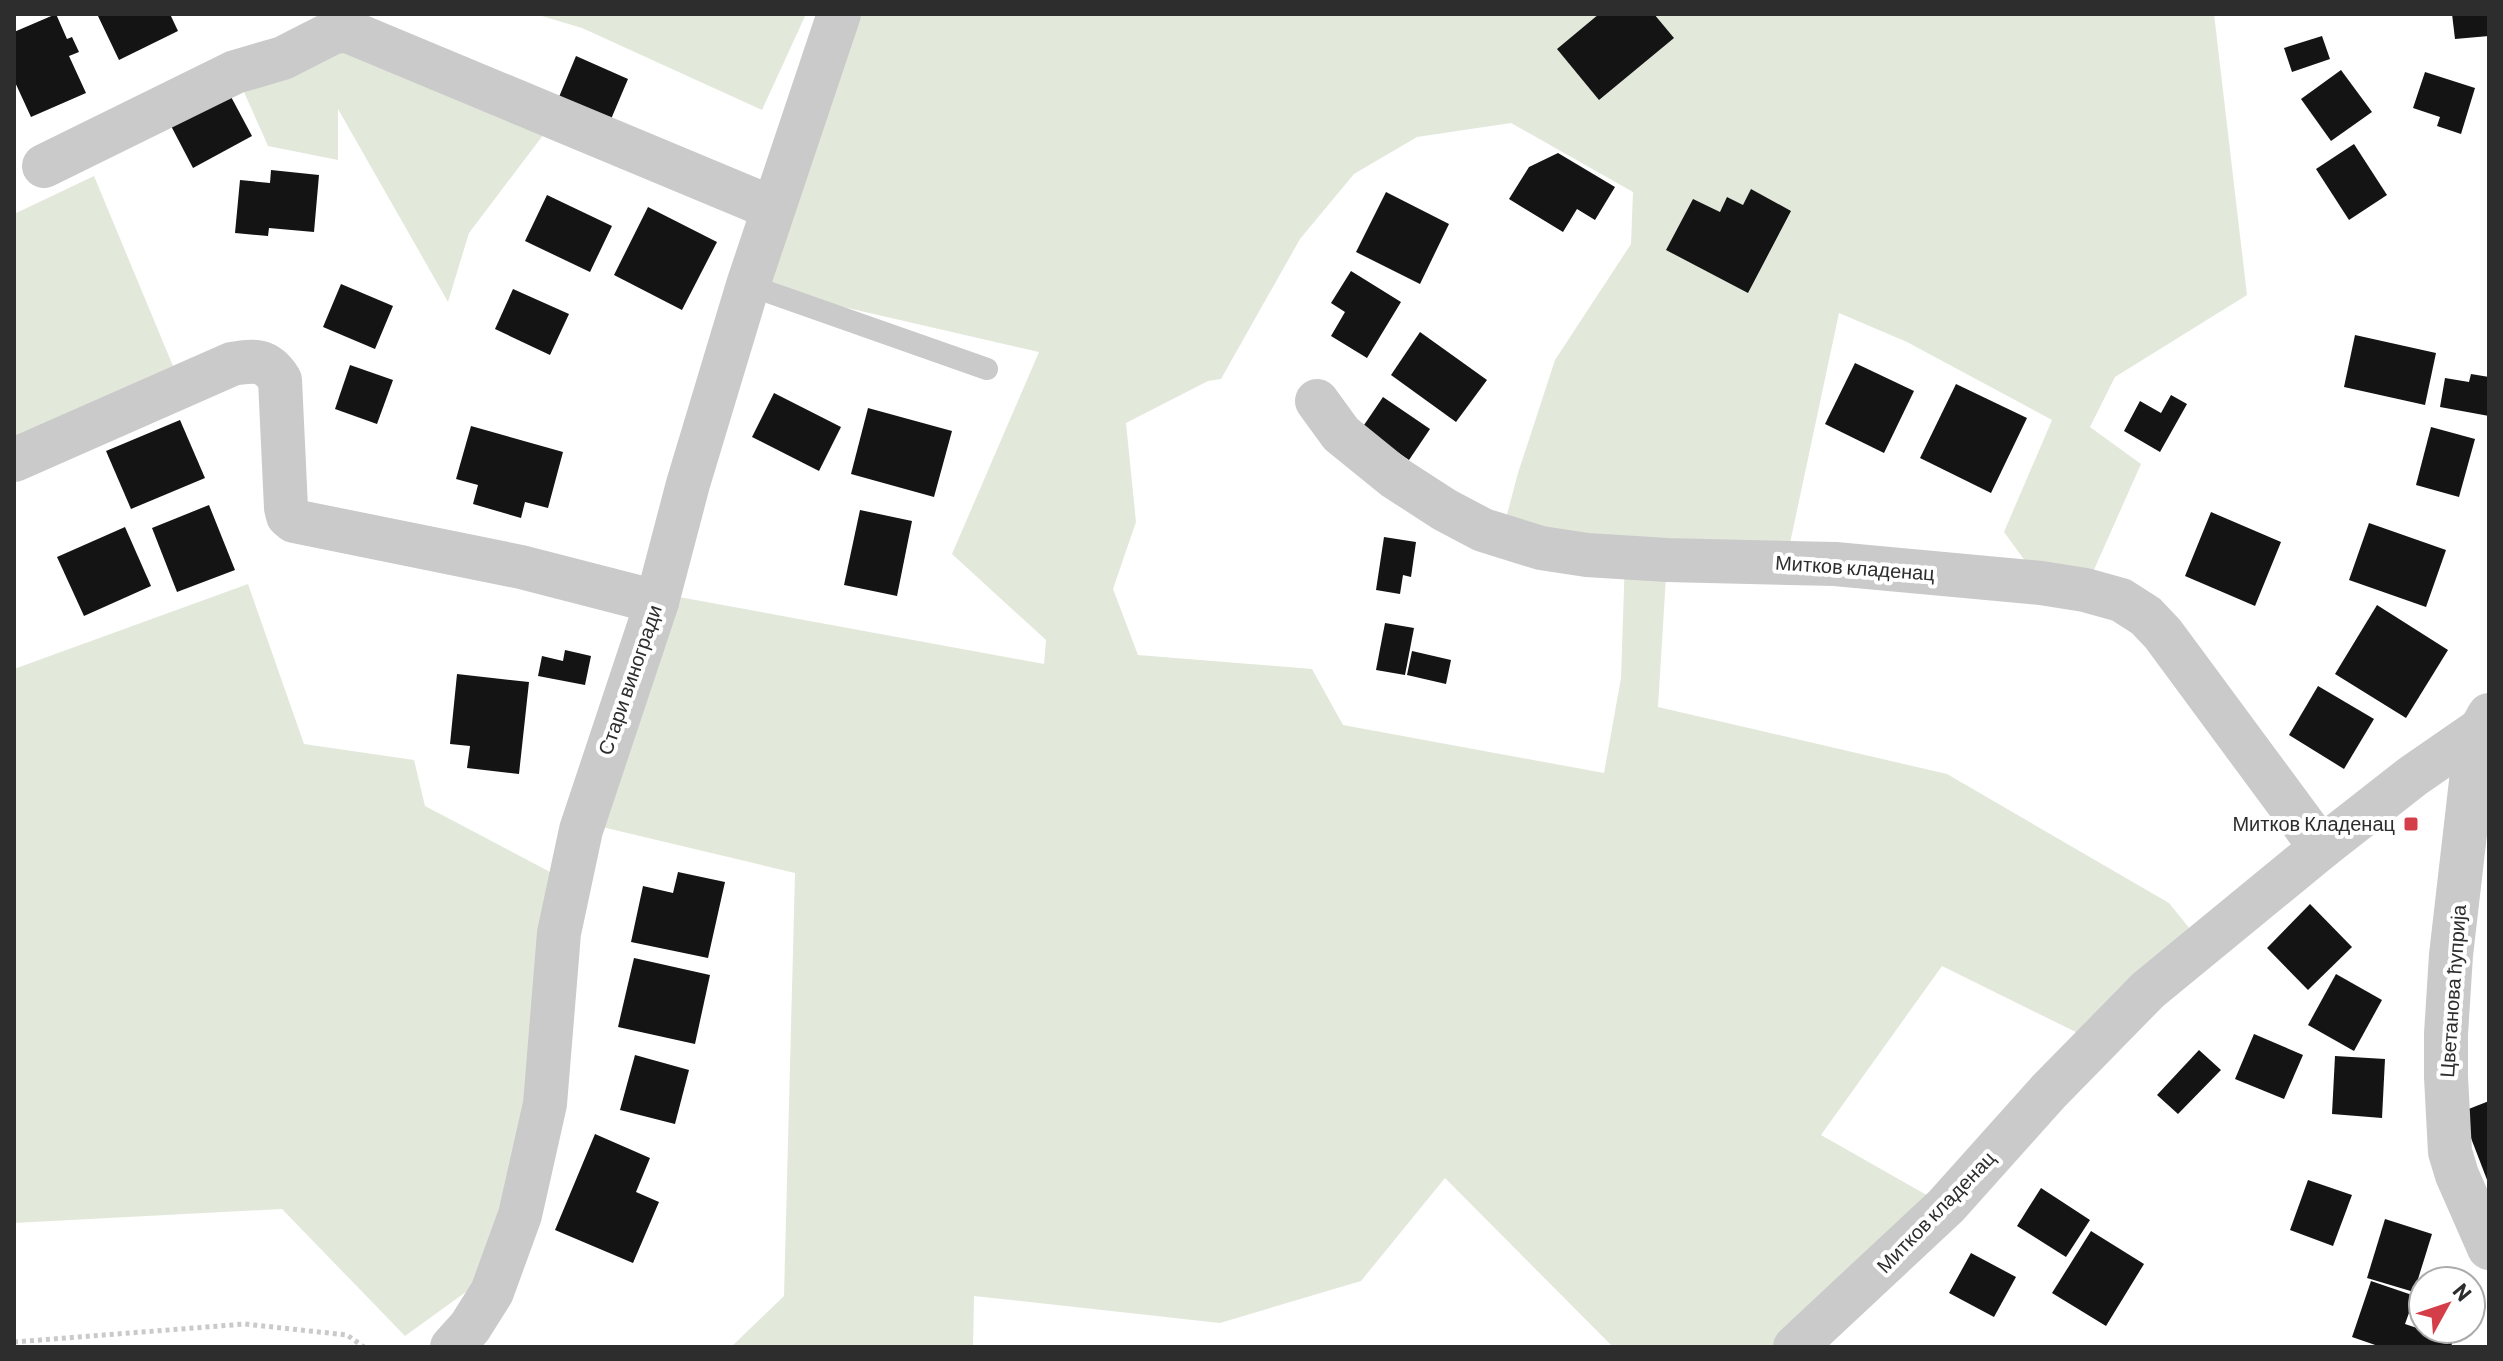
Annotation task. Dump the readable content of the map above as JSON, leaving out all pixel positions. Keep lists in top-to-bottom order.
{
  "streets": {
    "street": ["Митков кладенац", "Стари виногради", "Цветанова ћуприја"]
  },
  "crossings": [
    ["Митков кладенац", "Цветанова ћуприја"]
  ],
  "places": {
    "transit": ["Митков Кладенац"]
  },
  "north": "top right"
}
